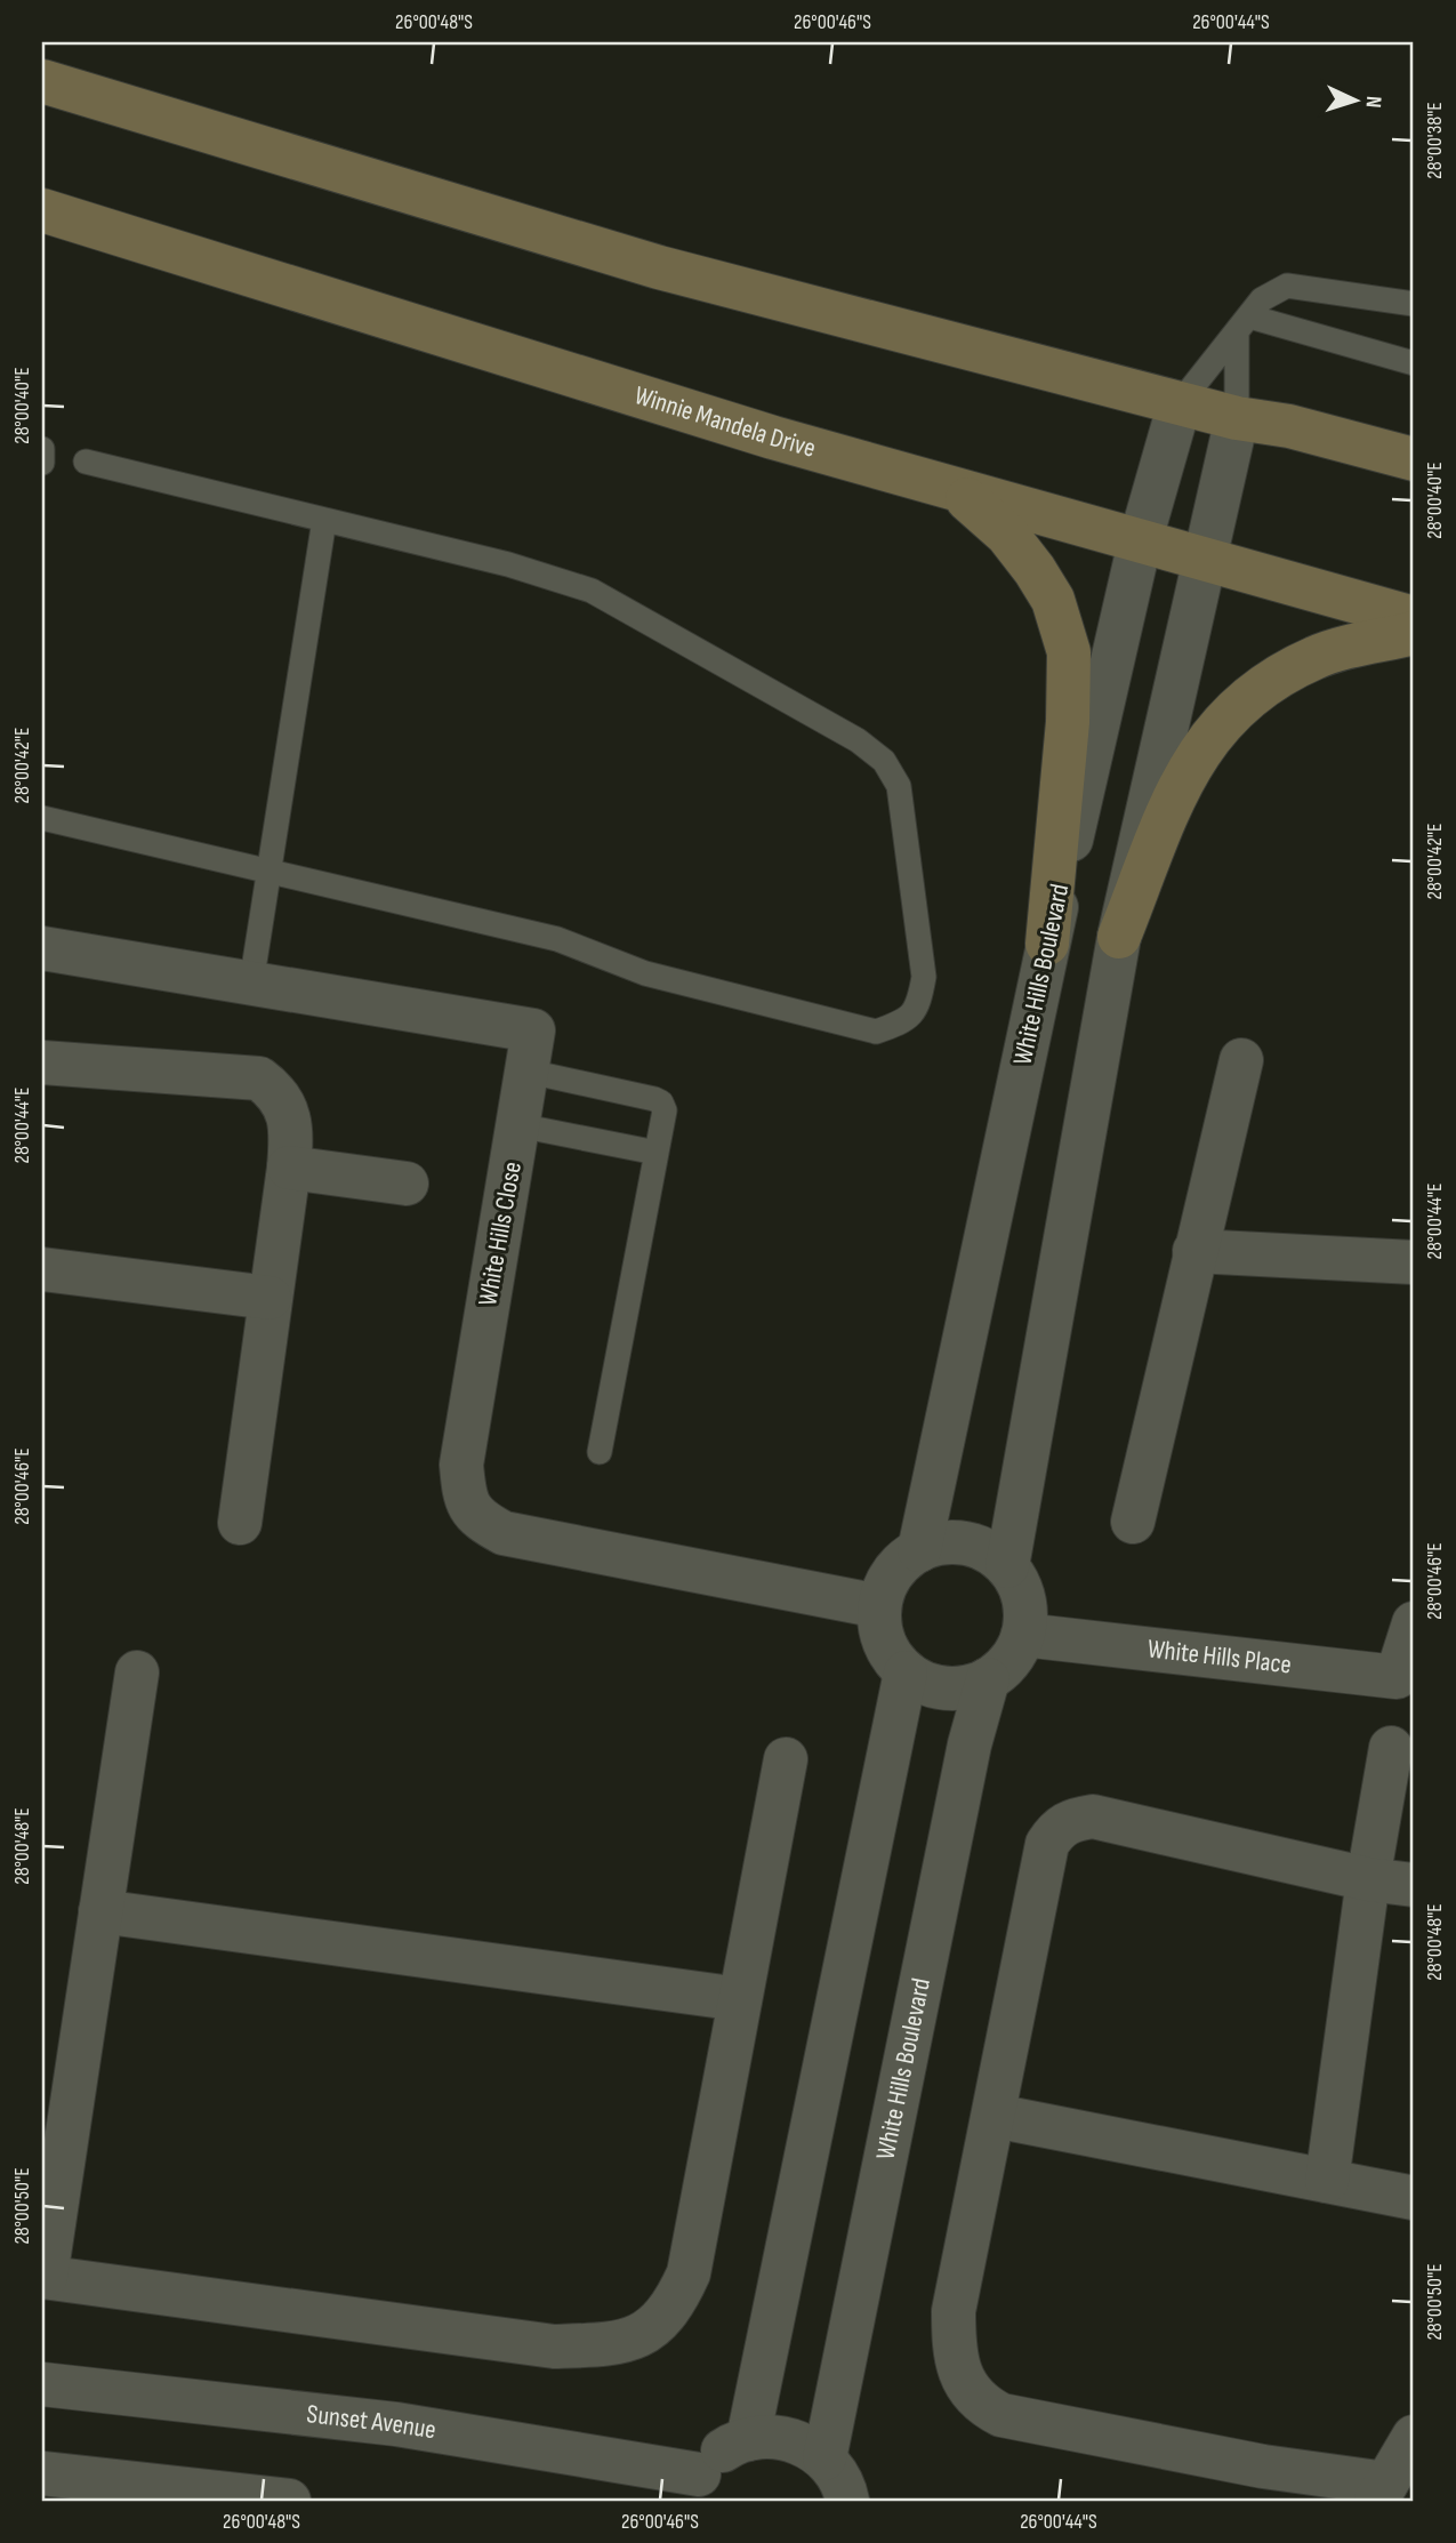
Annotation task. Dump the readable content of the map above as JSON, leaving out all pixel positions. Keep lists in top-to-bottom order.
{
  "streets": {
    "main road": ["Winnie Mandela Drive"],
    "street": [
      "White Hills Boulevard",
      "White Hills Close",
      "White Hills Place",
      "Sunset Avenue"
    ]
  },
  "crossings": [
    ["Winnie Mandela Drive", "White Hills Boulevard"],
    ["White Hills Boulevard", "White Hills Close"],
    ["White Hills Boulevard", "White Hills Place"],
    ["White Hills Close", "White Hills Place"]
  ],
  "north": "right",
  "coordinates": [
    "26°00'48\"S",
    "26°00'46\"S",
    "26°00'44\"S",
    "28°00'38\"E",
    "28°00'40\"E",
    "28°00'42\"E",
    "28°00'44\"E",
    "28°00'46\"E",
    "28°00'48\"E",
    "28°00'50\"E"
  ]
}
